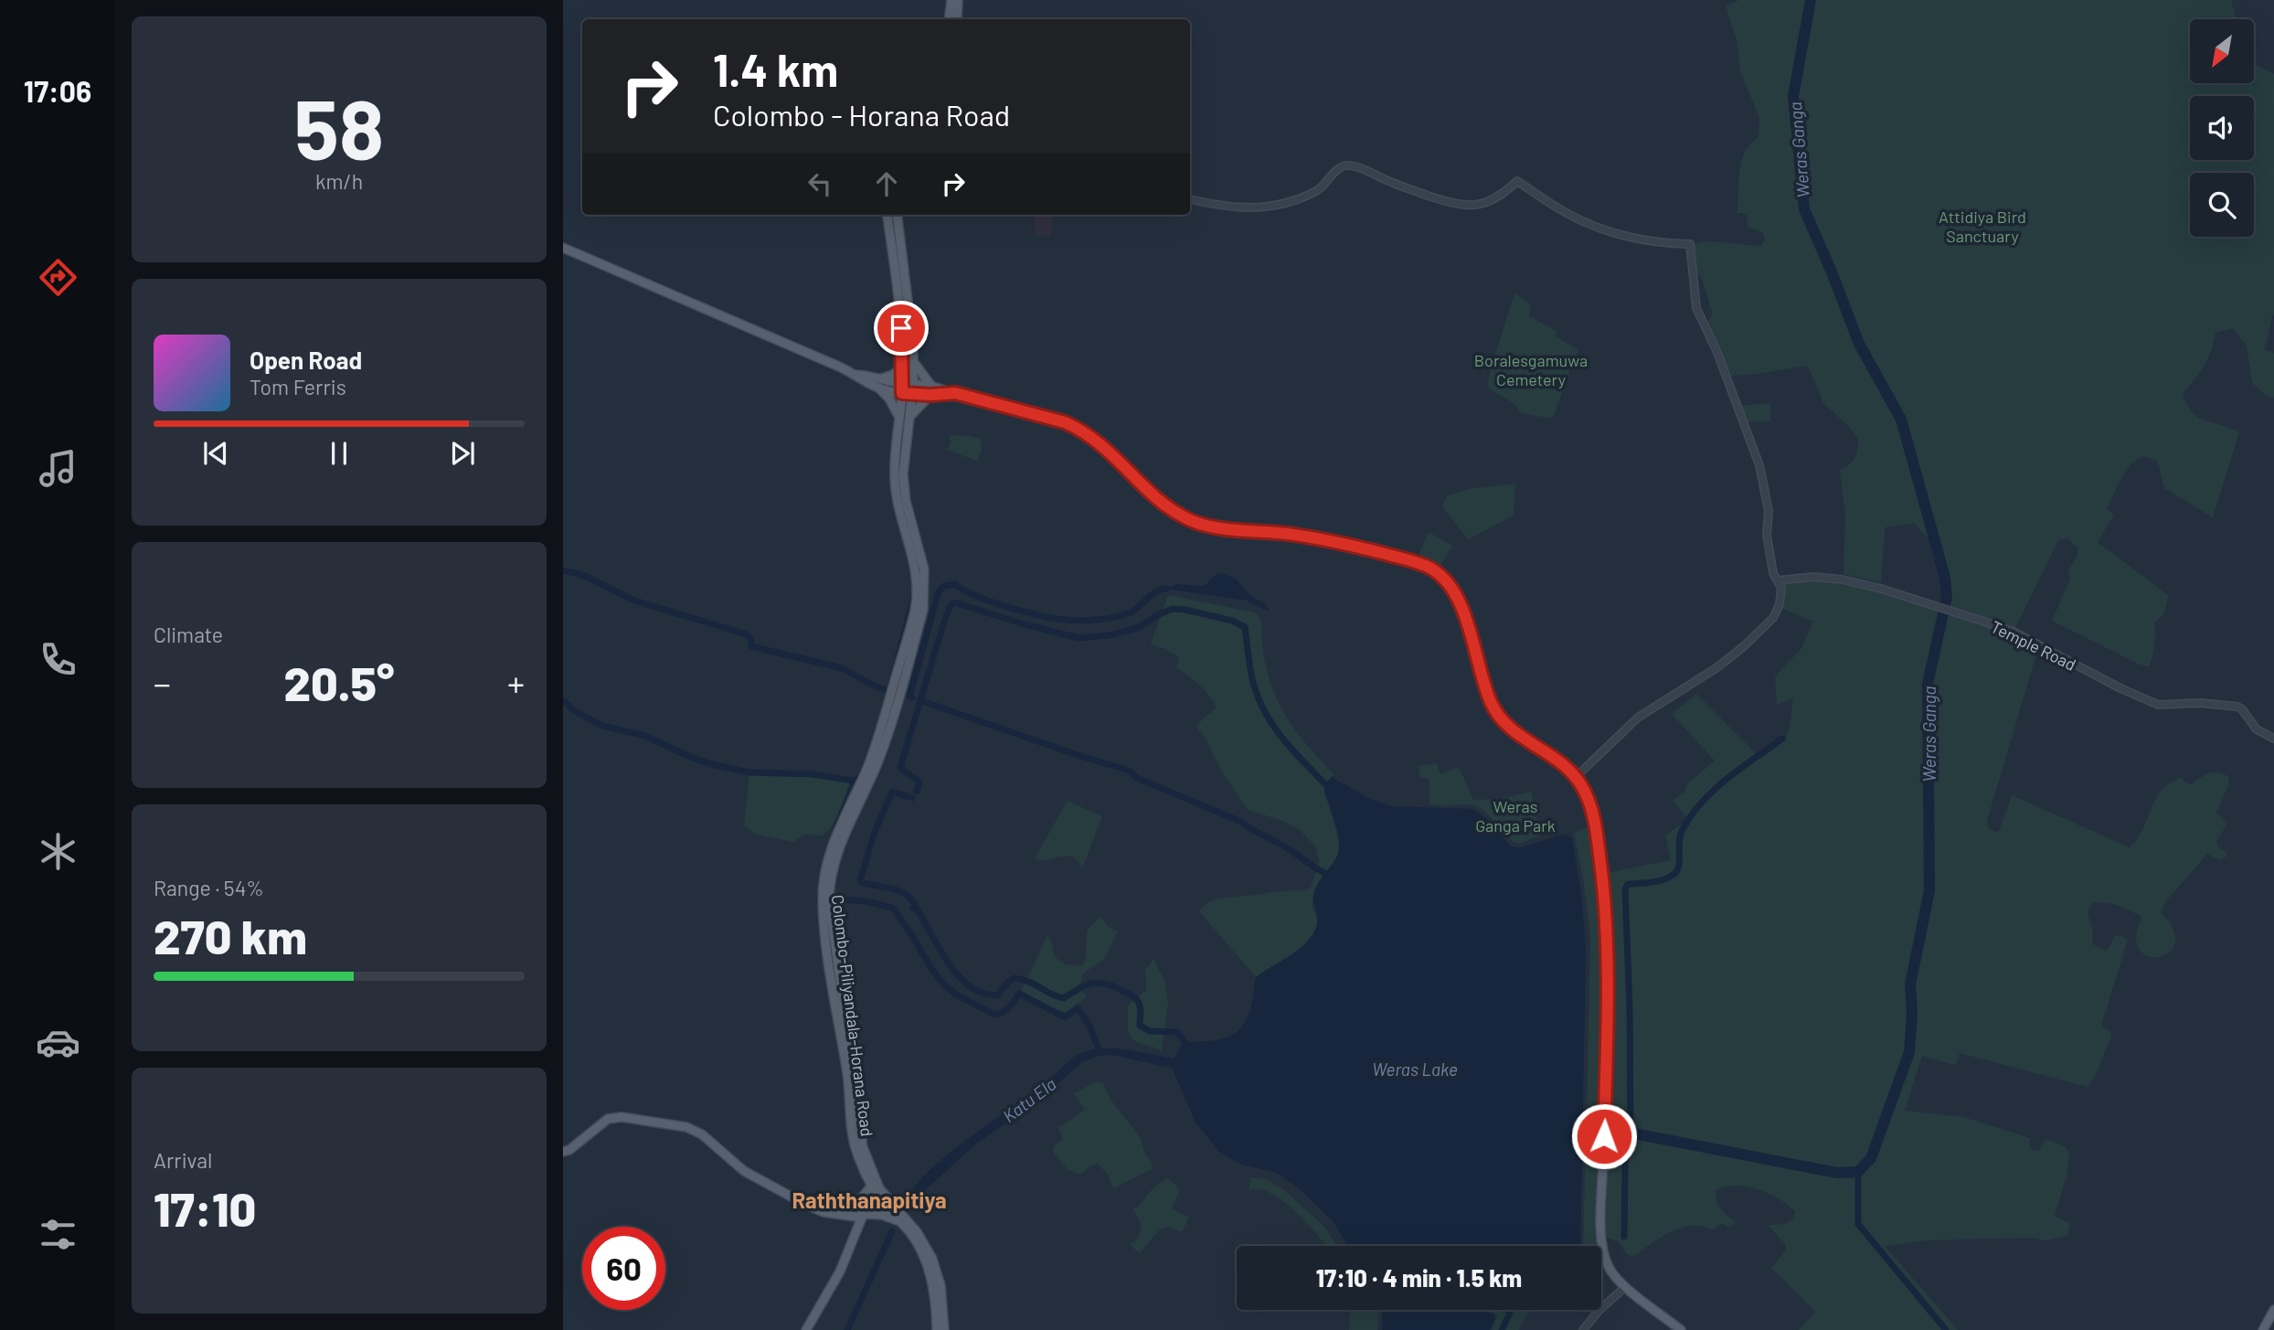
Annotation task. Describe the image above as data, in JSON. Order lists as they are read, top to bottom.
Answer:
{
  "streets": {
    "main road": ["Colombo-Piliyandala-Horana Road"],
    "street": ["Temple Road"]
  },
  "districts": ["Raththanapitiya"],
  "water": ["Weras Ganga", "Weras Lake", "Katu Ela"],
  "parks": ["Attidiya Bird Sanctuary", "Boralesgamuwa Cemetery", "Weras Ganga Park"],
  "north": "bottom left",
  "page": {
    "tabs": "17:06",
    "tile": [
      ["58", "km/h"],
      "Climate",
      ["Range · 54%", "270 km"],
      ["Arrival", "17:10"]
    ],
    "turn": ["1.4 km", "Colombo - Horana Road"],
    "song": ["Open Road", "Tom Ferris"],
    "heat": ["−", "20.5°", "+"],
    "limit": "60",
    "trip": "17:10 · 4 min · 1.5 km"
  }
}
